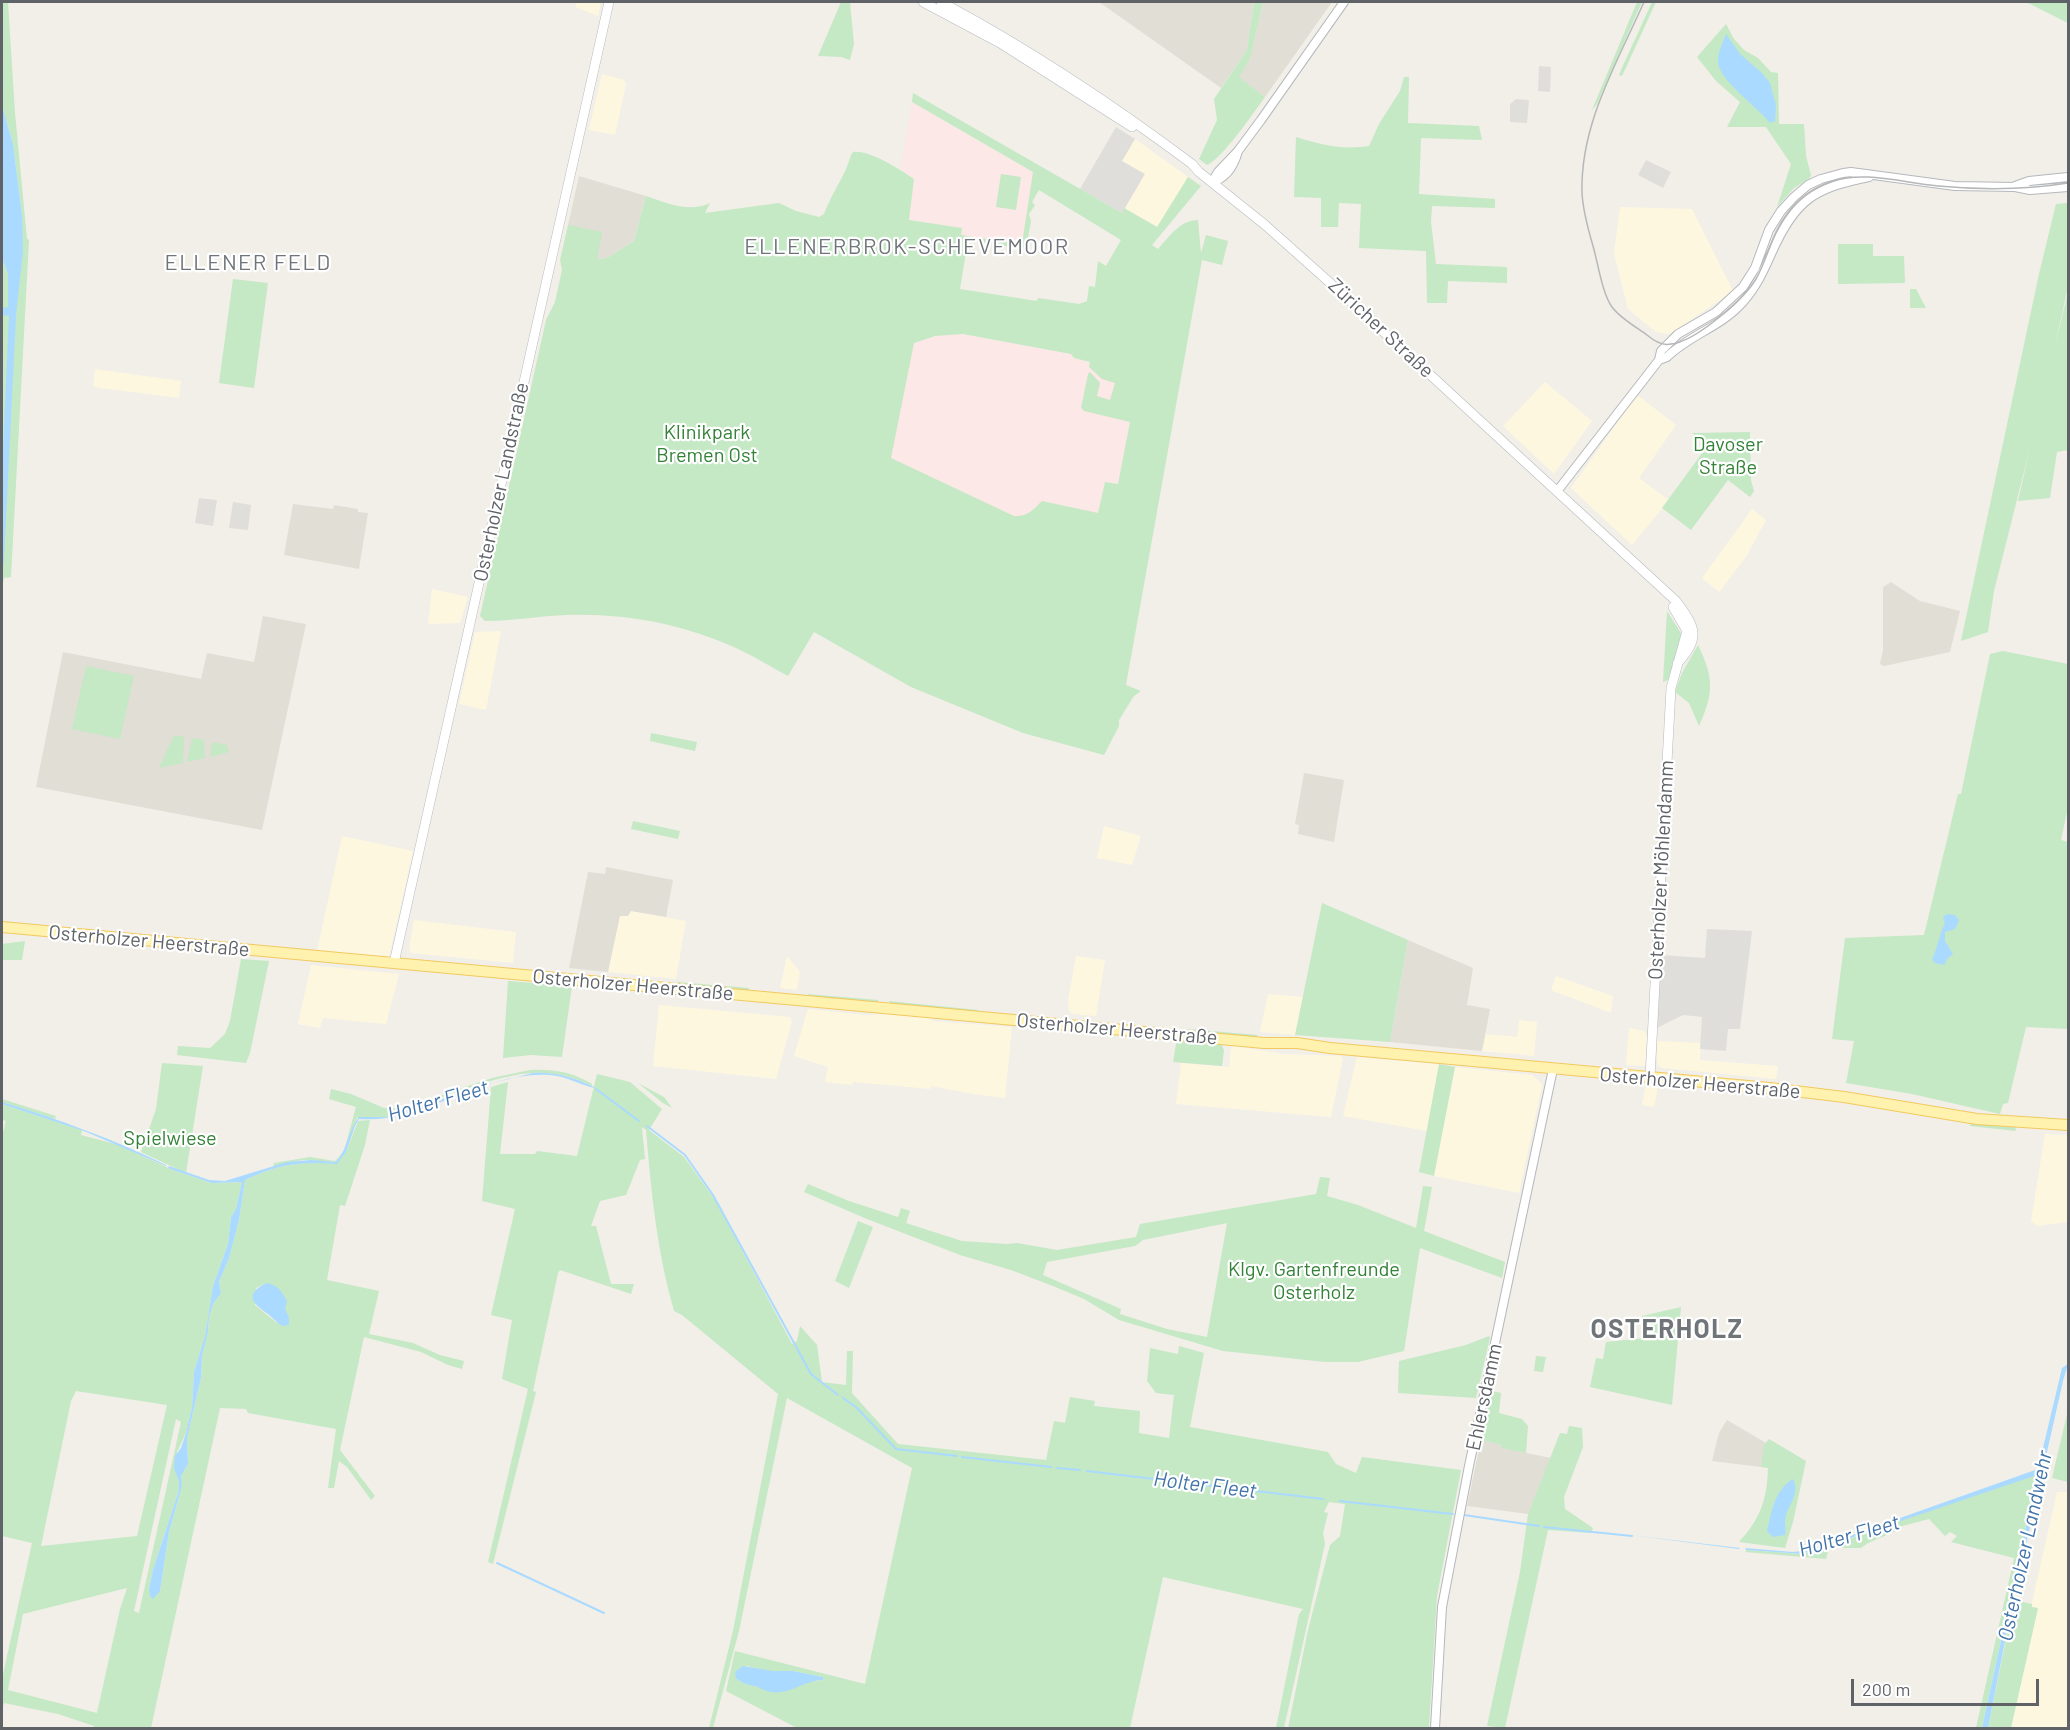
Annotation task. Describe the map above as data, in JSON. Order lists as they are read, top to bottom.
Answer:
{
  "streets": {
    "main road": [
      "Züricher Straße",
      "Osterholzer Landstraße",
      "Osterholzer Möhlendamm",
      "Osterholzer Heerstraße"
    ],
    "street": ["Ehlersdamm"]
  },
  "crossings": [
    ["Züricher Straße", "Osterholzer Möhlendamm"],
    ["Osterholzer Landstraße", "Osterholzer Heerstraße"],
    ["Osterholzer Möhlendamm", "Osterholzer Heerstraße"],
    ["Osterholzer Heerstraße", "Ehlersdamm"]
  ],
  "districts": ["ELLENERBROK-SCHEVEMOOR", "ELLENER FELD", "OSTERHOLZ"],
  "water": ["Holter Fleet", "Osterholzer Landwehr"],
  "parks": [
    "Klinikpark Bremen Ost",
    "Davoser Straße",
    "Spielwiese",
    "Klgv. Gartenfreunde Osterholz"
  ],
  "scale_bar": "200 m"
}
